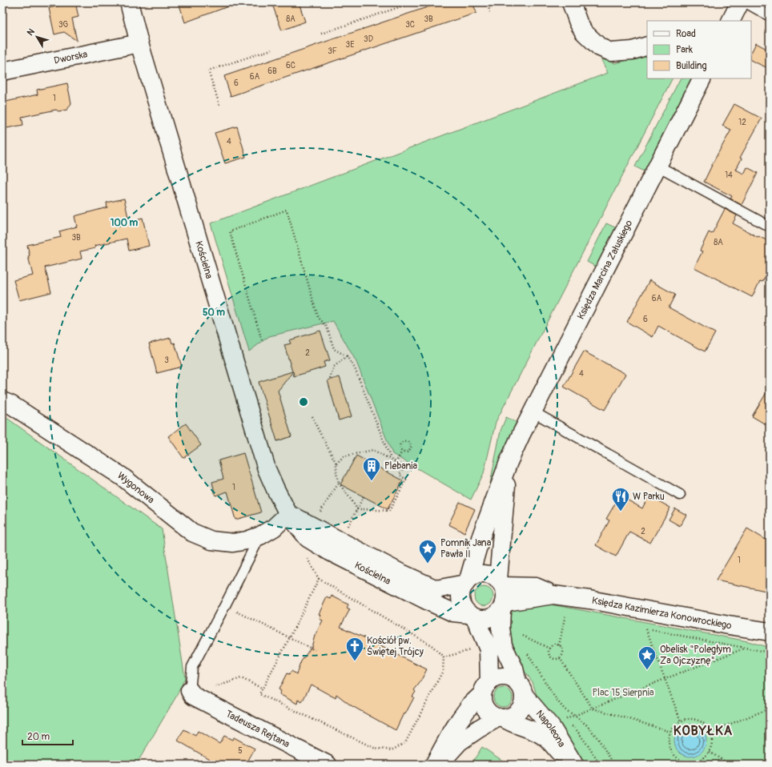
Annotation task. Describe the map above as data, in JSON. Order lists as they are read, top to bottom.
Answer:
{
  "streets": {
    "street": [
      "Dworska",
      "Kościelna",
      "Księdza Marcina Załuskiego",
      "Wygonowa",
      "Księdza Kazimierza Konowrockiego",
      "Tadeusza Rejtana",
      "Napoleona"
    ]
  },
  "crossings": [
    ["Dworska", "Kościelna"],
    ["Kościelna", "Księdza Marcina Załuskiego"],
    ["Kościelna", "Księdza Kazimierza Konowrockiego"],
    ["Księdza Marcina Załuskiego", "Księdza Kazimierza Konowrockiego"],
    ["Księdza Marcina Załuskiego", "Napoleona"]
  ],
  "districts": ["KOBYŁKA"],
  "parks": ["Plac 15 Sierpnia"],
  "places": {
    "building": ["Plebania"],
    "restaurant": ["W Parku"],
    "place": ["Pomnik Jana Pawła II", "Obelisk \"Poległym Za Ojczyznę\""],
    "church": ["Kościół pw. Świętej Trójcy"]
  },
  "house_numbers": [
    "8A",
    "3B",
    "3G",
    "3C",
    "3D",
    "3E",
    "3F",
    "6C",
    "6B",
    "6A",
    "6",
    "1",
    "12",
    "4",
    "14",
    "3B",
    "8A",
    "6A",
    "6",
    "2",
    "3",
    "4",
    "1",
    "2",
    "1",
    "5"
  ],
  "legend": ["Road", "Park", "Building"],
  "scale_bar": "20 m",
  "north": "top left",
  "rings": ["100 m", "50 m"]
}
